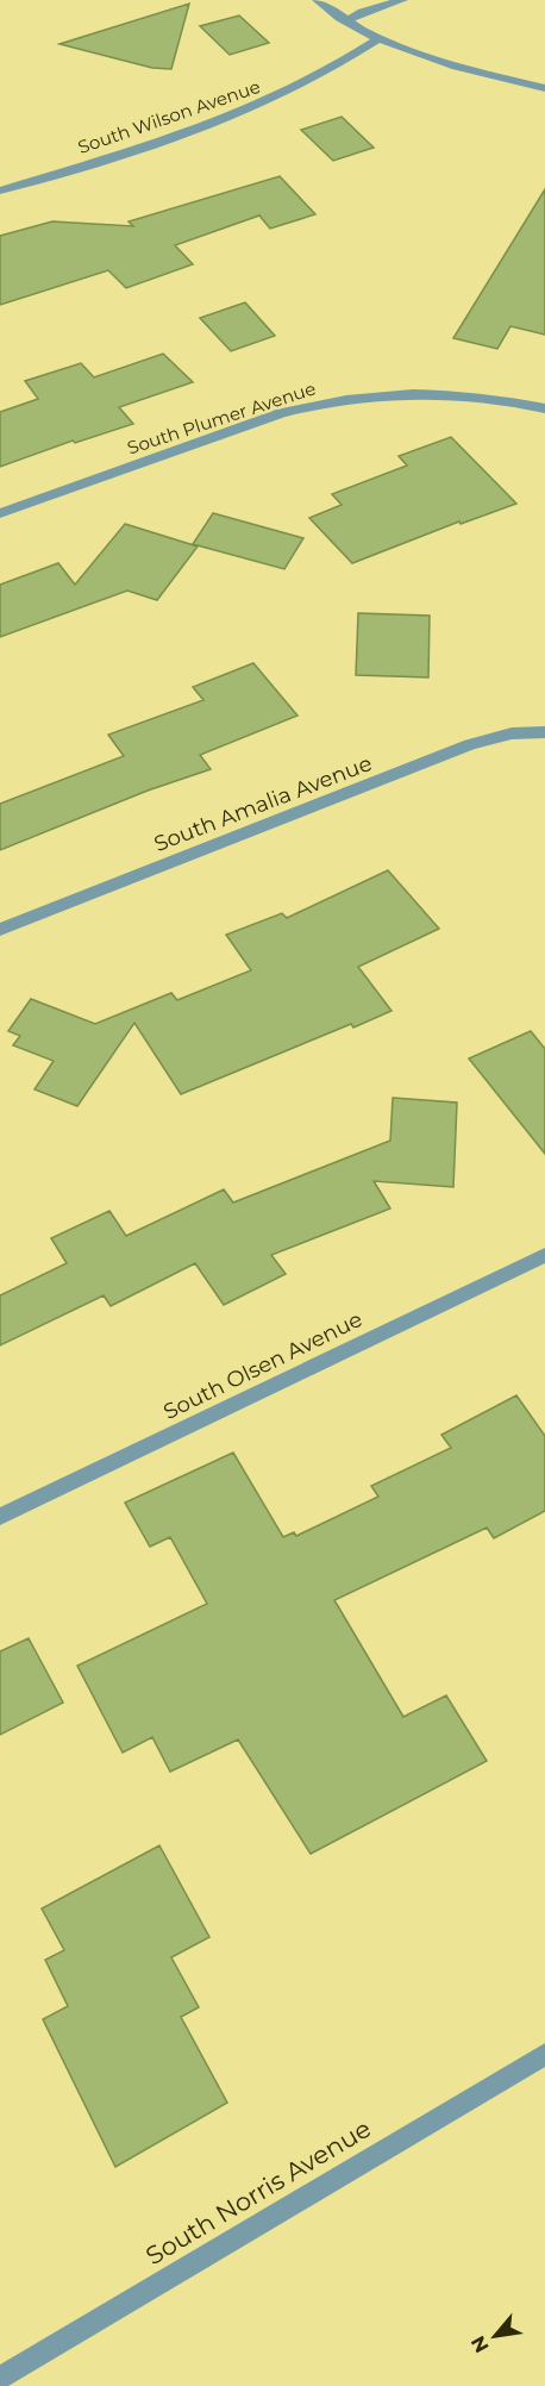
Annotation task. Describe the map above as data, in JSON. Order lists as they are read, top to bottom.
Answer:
{
  "streets": {
    "street": [
      "South Wilson Avenue",
      "South Plumer Avenue",
      "South Amalia Avenue",
      "South Olsen Avenue",
      "South Norris Avenue"
    ]
  },
  "north": "bottom left"
}
